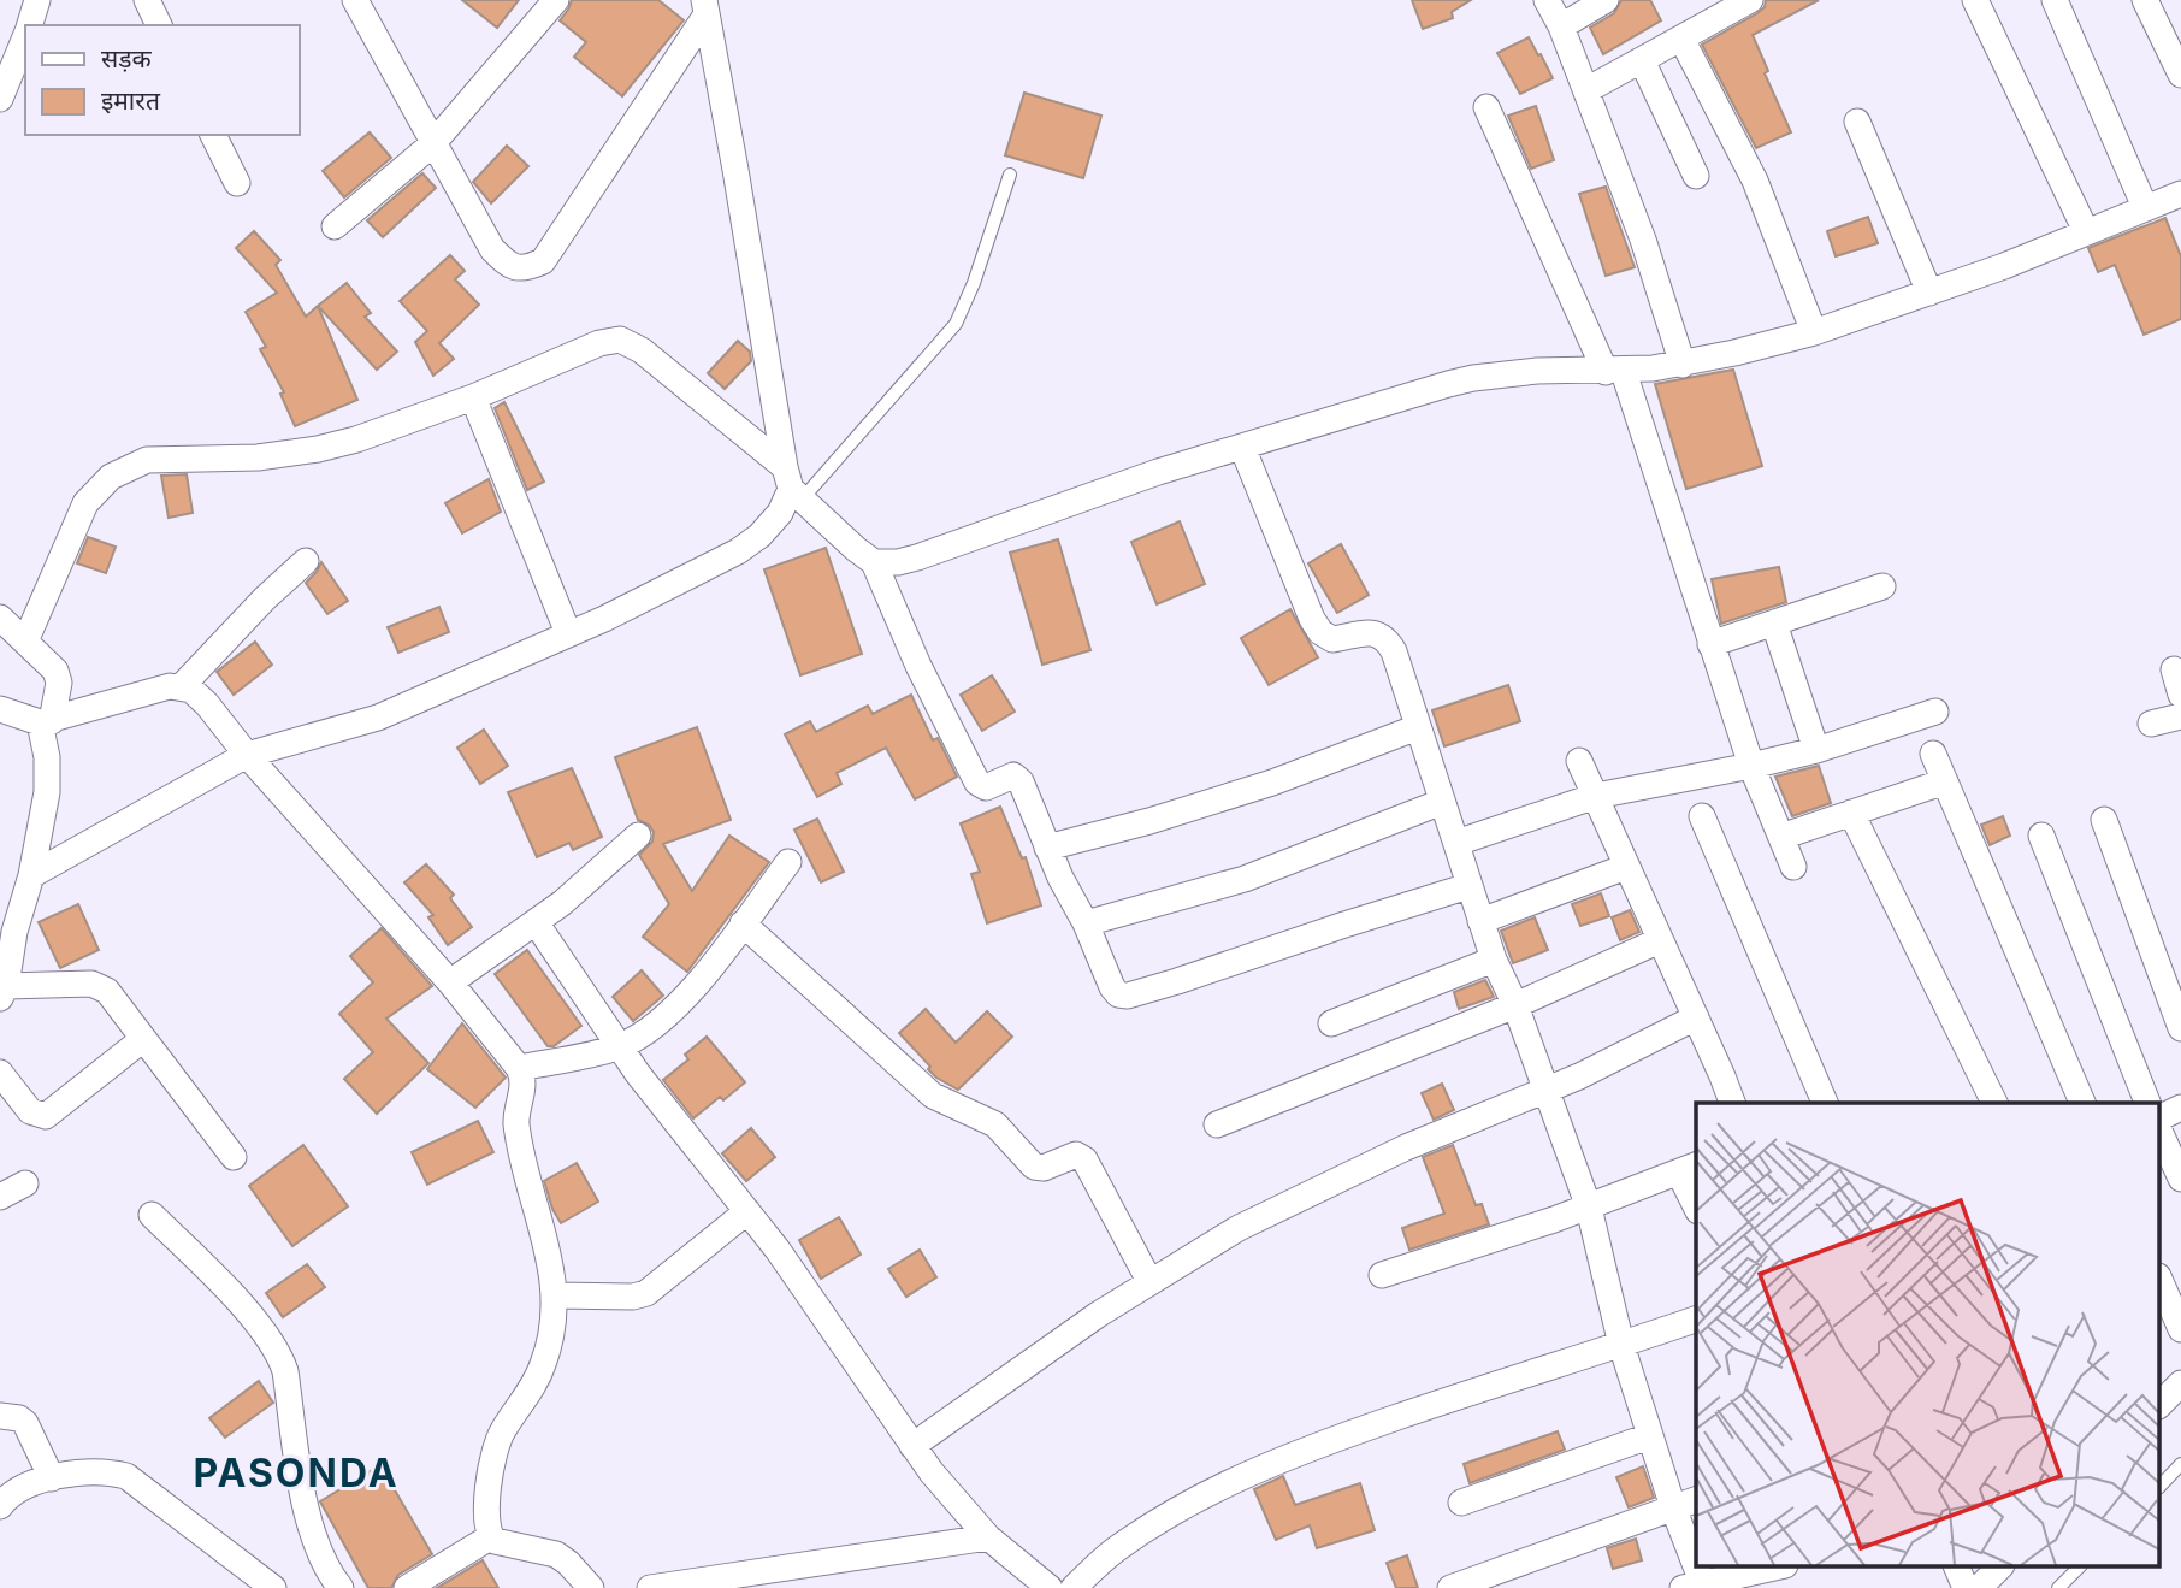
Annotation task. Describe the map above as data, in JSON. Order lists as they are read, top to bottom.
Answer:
{
  "districts": ["PASONDA"],
  "legend": ["सड़क", "इमारत"]
}
